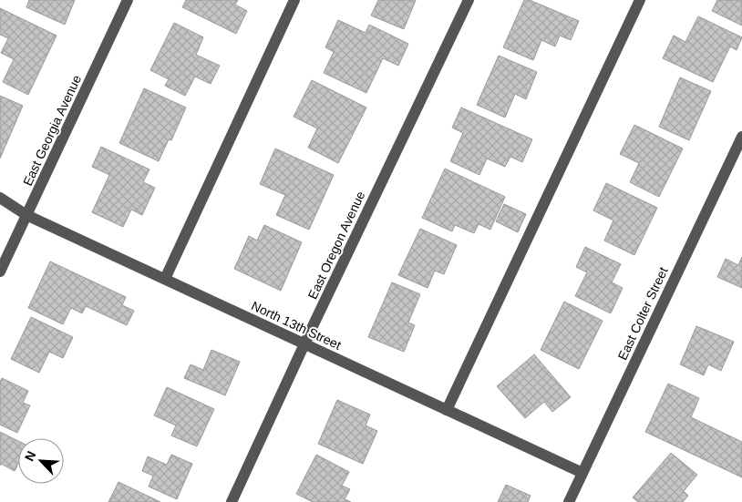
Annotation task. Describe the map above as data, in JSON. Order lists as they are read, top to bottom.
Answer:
{
  "streets": {
    "street": [
      "East Georgia Avenue",
      "East Oregon Avenue",
      "East Colter Street",
      "North 13th Street"
    ]
  },
  "crossings": [
    ["East Georgia Avenue", "North 13th Street"],
    ["East Oregon Avenue", "North 13th Street"],
    ["East Colter Street", "North 13th Street"]
  ],
  "north": "top left"
}
